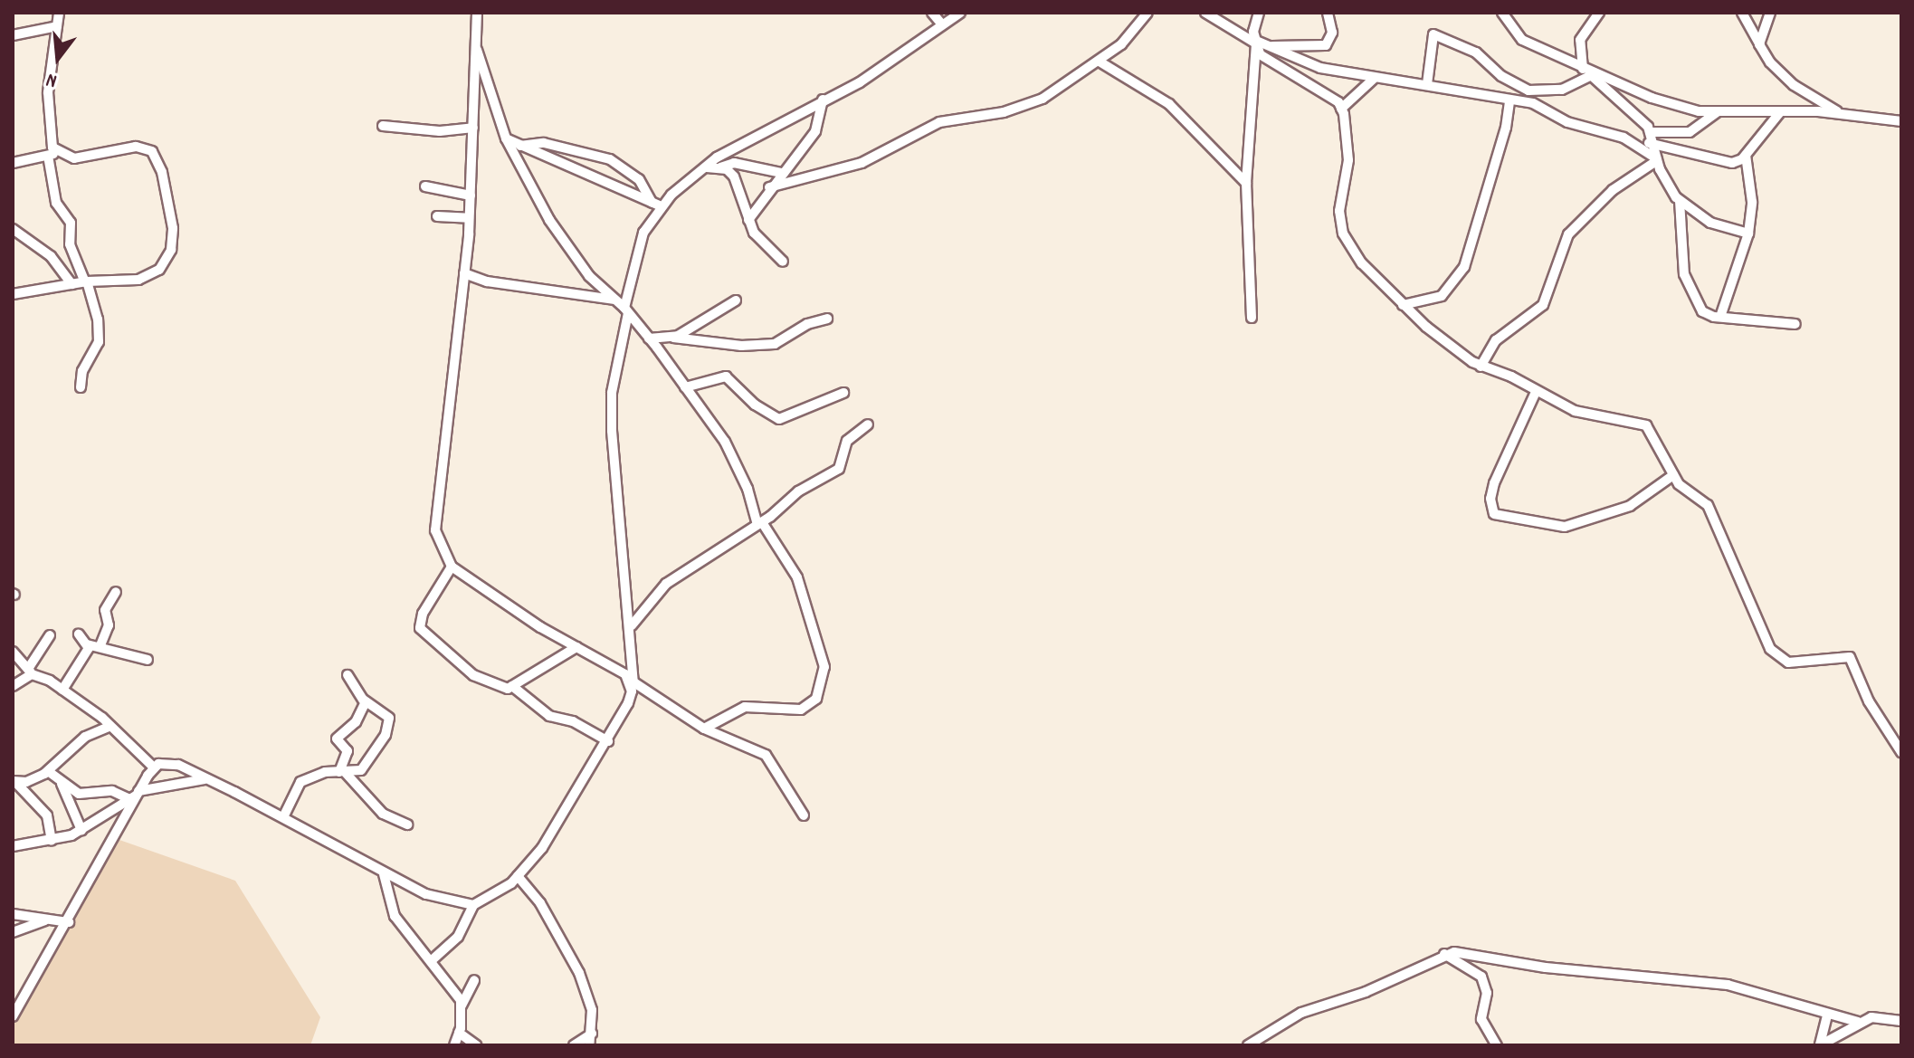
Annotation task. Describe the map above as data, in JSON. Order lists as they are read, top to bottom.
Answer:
{
  "north": "bottom"
}
